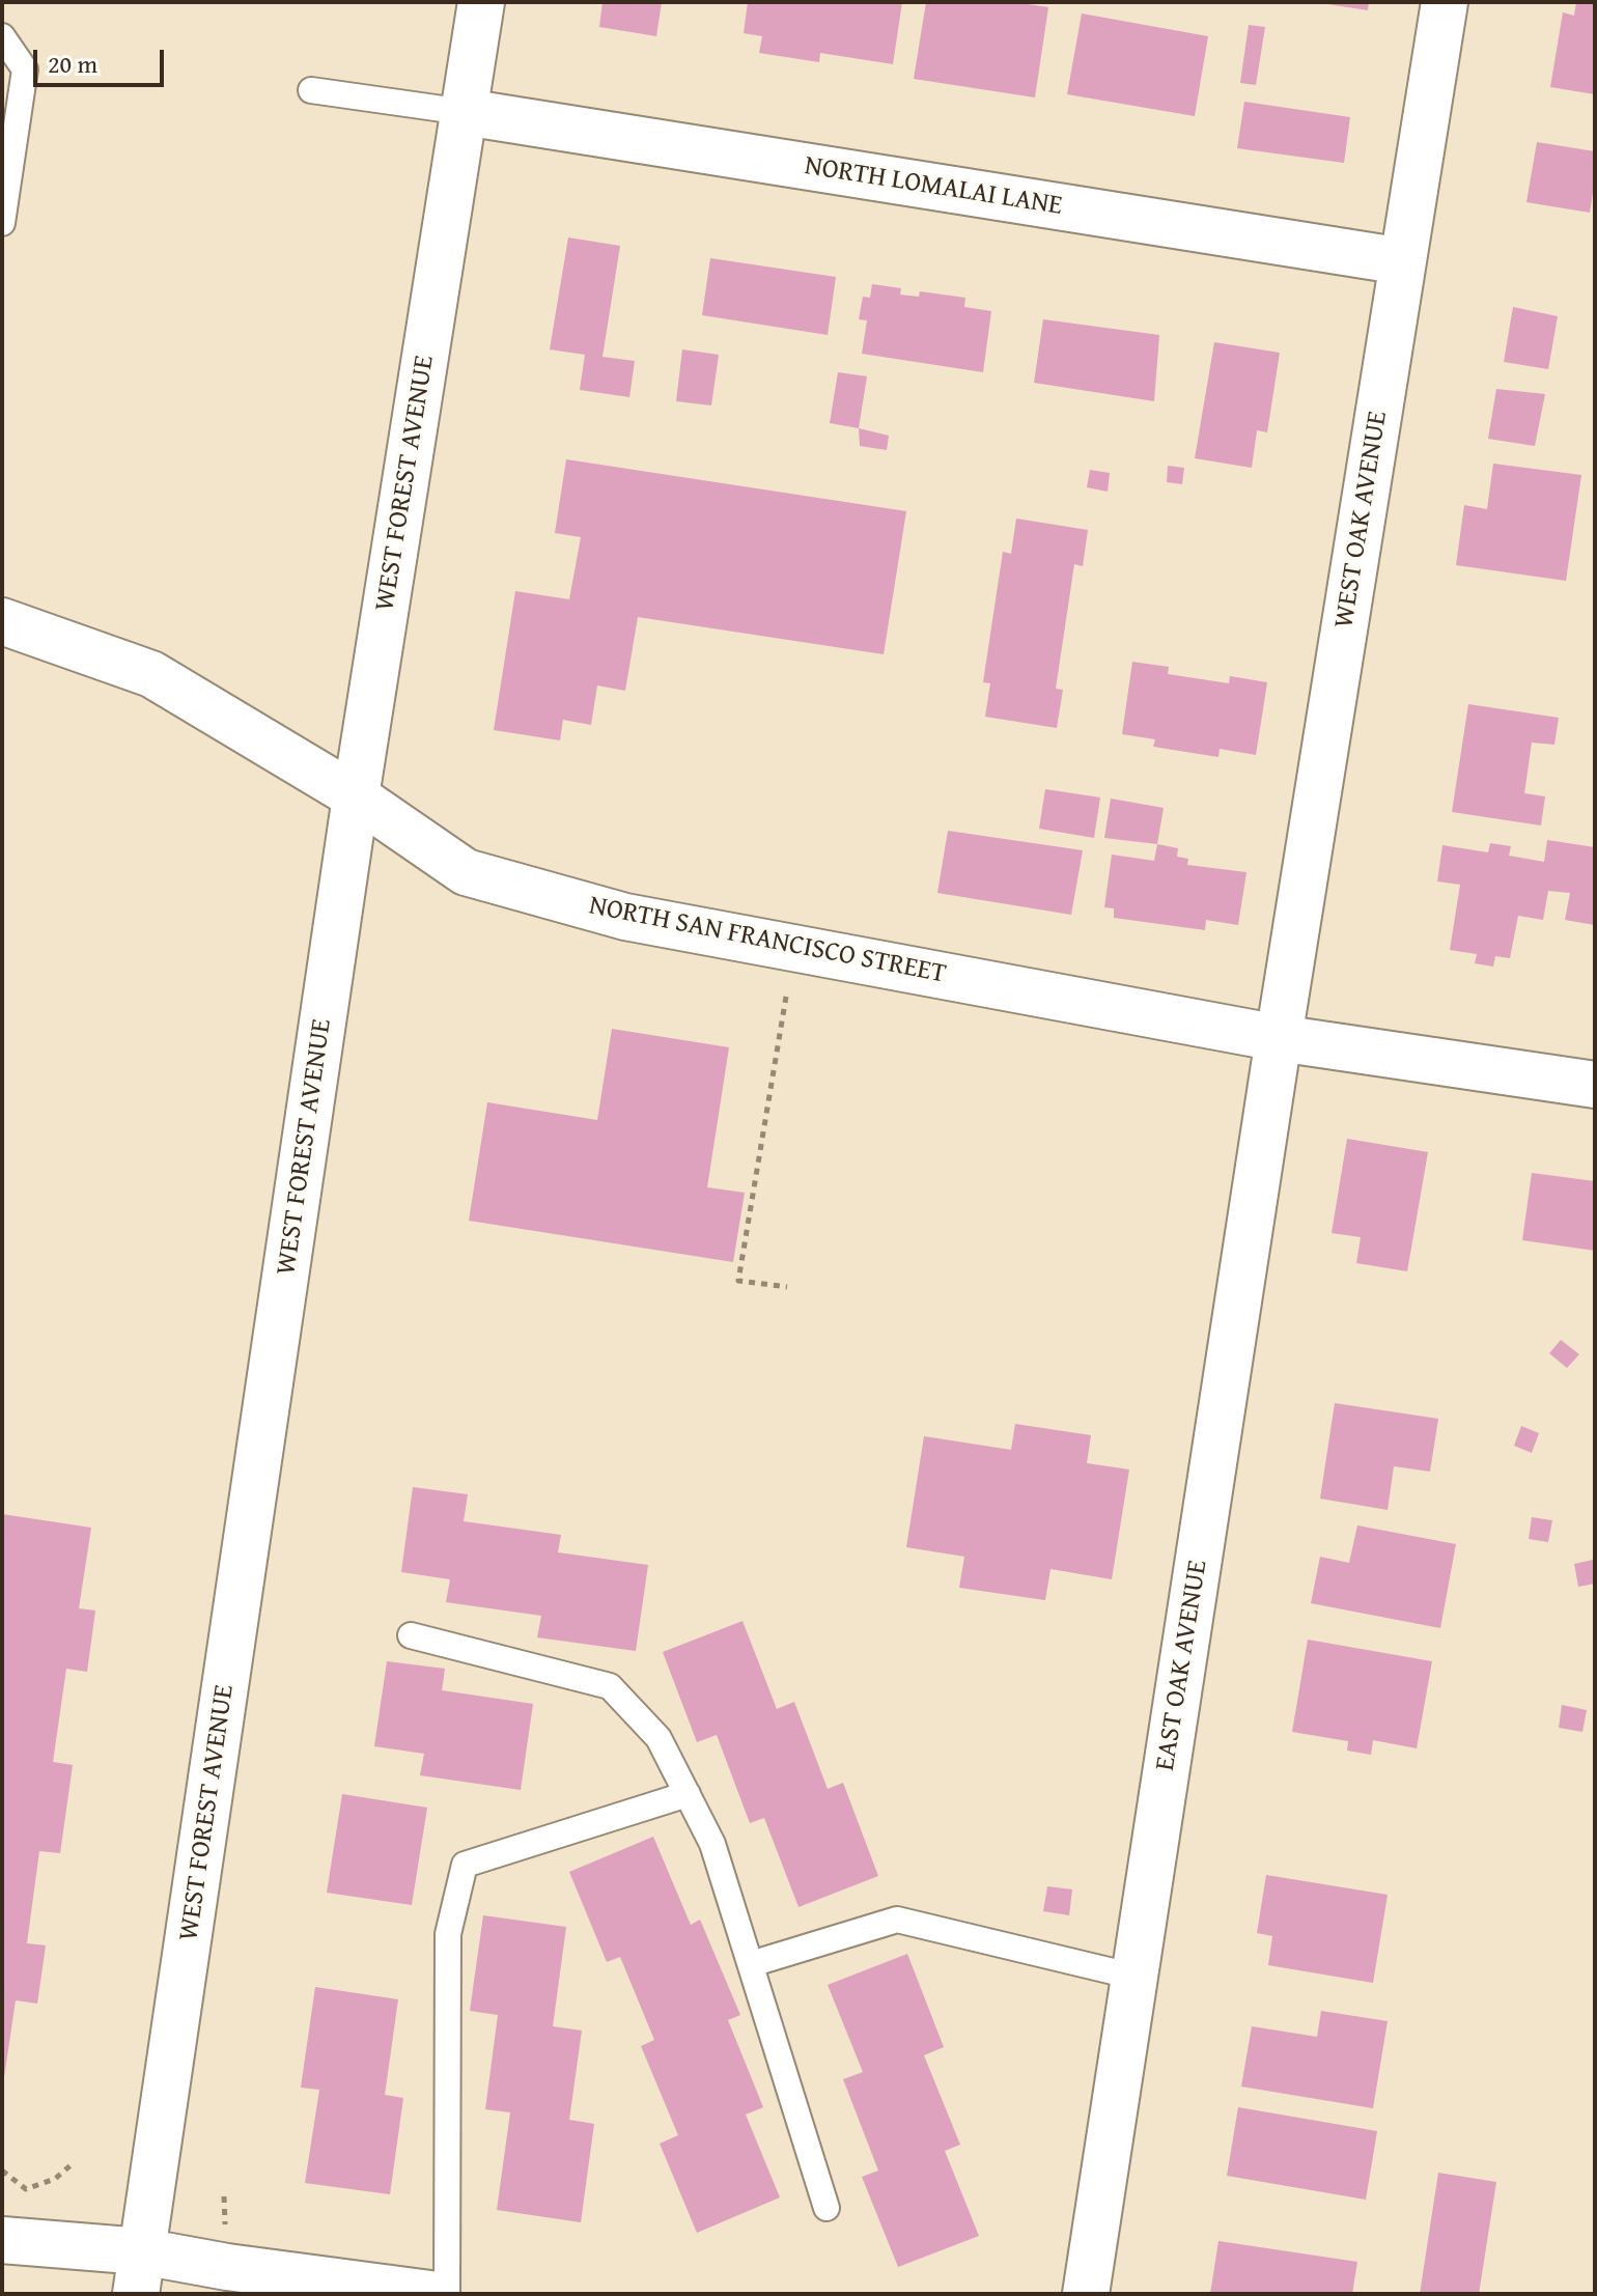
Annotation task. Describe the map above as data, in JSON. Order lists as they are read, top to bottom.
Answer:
{
  "streets": {
    "street": [
      "NORTH LOMALAI LANE",
      "WEST FOREST AVENUE",
      "WEST OAK AVENUE",
      "NORTH SAN FRANCISCO STREET",
      "EAST OAK AVENUE"
    ]
  },
  "crossings": [
    ["NORTH LOMALAI LANE", "WEST FOREST AVENUE"],
    ["NORTH LOMALAI LANE", "WEST OAK AVENUE"],
    ["WEST FOREST AVENUE", "NORTH SAN FRANCISCO STREET"],
    ["WEST OAK AVENUE", "NORTH SAN FRANCISCO STREET"],
    ["WEST OAK AVENUE", "EAST OAK AVENUE"],
    ["NORTH SAN FRANCISCO STREET", "EAST OAK AVENUE"]
  ],
  "scale_bar": "20 m"
}
